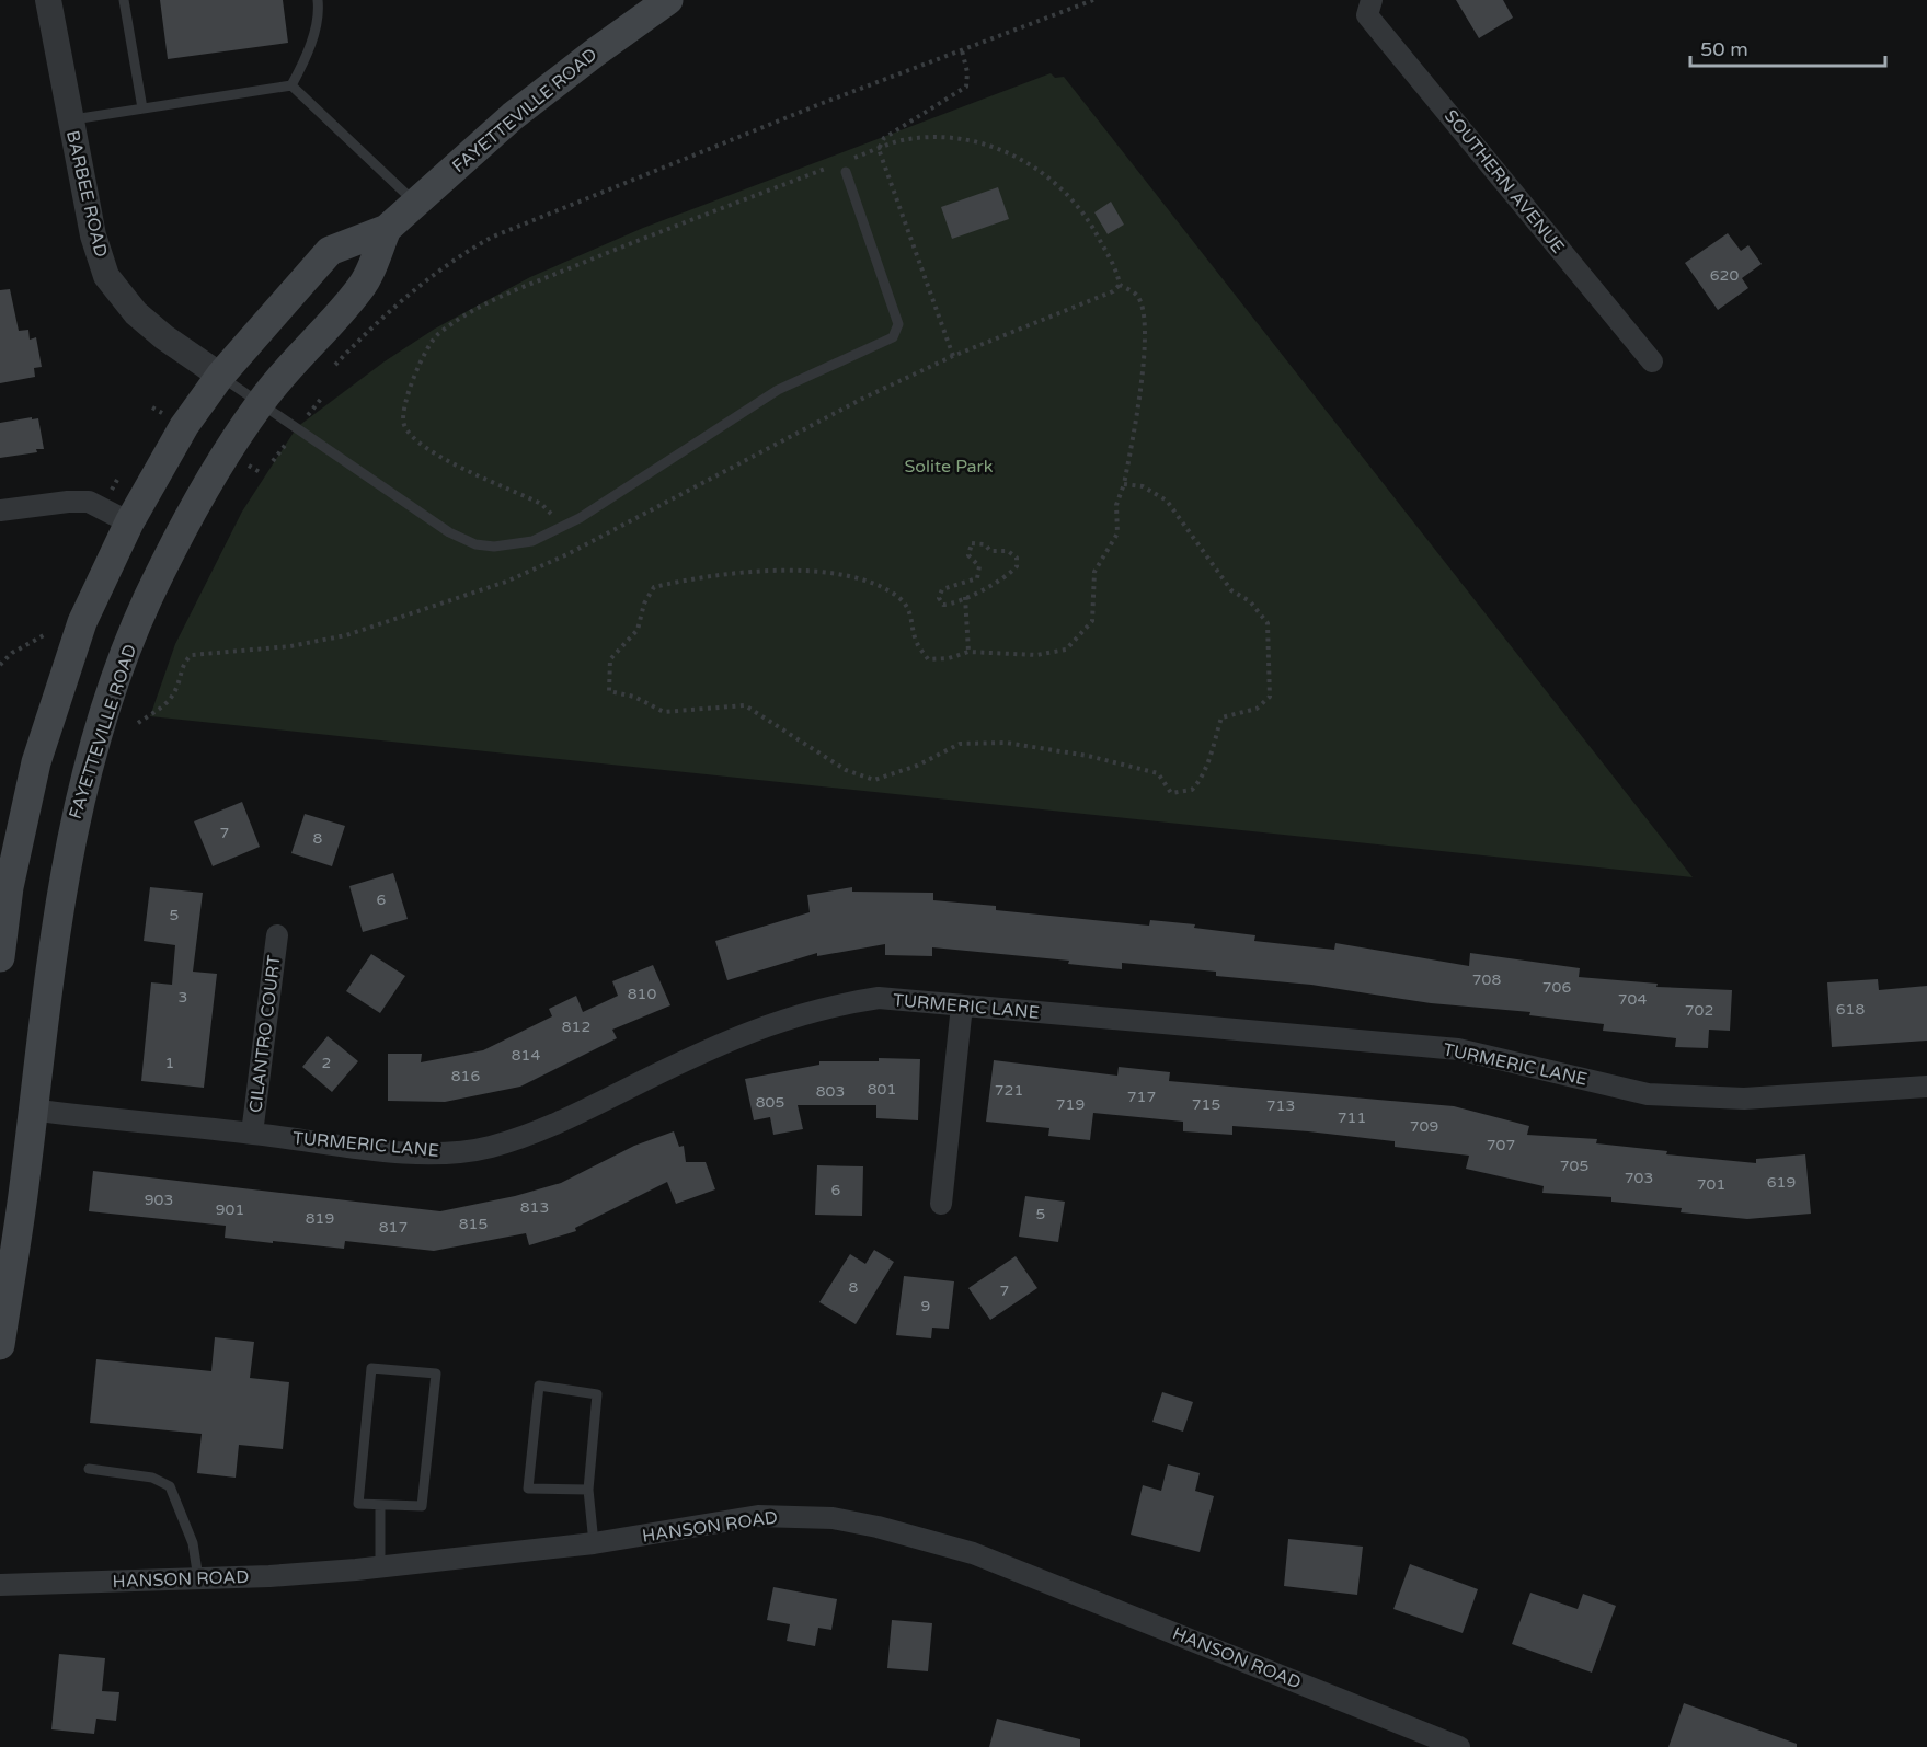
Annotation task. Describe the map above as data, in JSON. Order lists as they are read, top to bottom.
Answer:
{
  "streets": {
    "main road": ["FAYETTEVILLE ROAD"],
    "street": [
      "SOUTHERN AVENUE",
      "BARBEE ROAD",
      "TURMERIC LANE",
      "CILANTRO COURT",
      "HANSON ROAD"
    ]
  },
  "crossings": [
    ["FAYETTEVILLE ROAD", "BARBEE ROAD"],
    ["FAYETTEVILLE ROAD", "TURMERIC LANE"],
    ["TURMERIC LANE", "CILANTRO COURT"]
  ],
  "parks": ["Solite Park"],
  "house_numbers": [
    "620",
    "7",
    "8",
    "6",
    "5",
    "708",
    "706",
    "810",
    "3",
    "704",
    "618",
    "702",
    "812",
    "814",
    "1",
    "2",
    "816",
    "801",
    "721",
    "803",
    "717",
    "805",
    "719",
    "715",
    "713",
    "711",
    "709",
    "707",
    "705",
    "703",
    "619",
    "701",
    "6",
    "903",
    "813",
    "901",
    "5",
    "819",
    "815",
    "817",
    "8",
    "7",
    "9"
  ],
  "scale_bar": "50 m"
}
